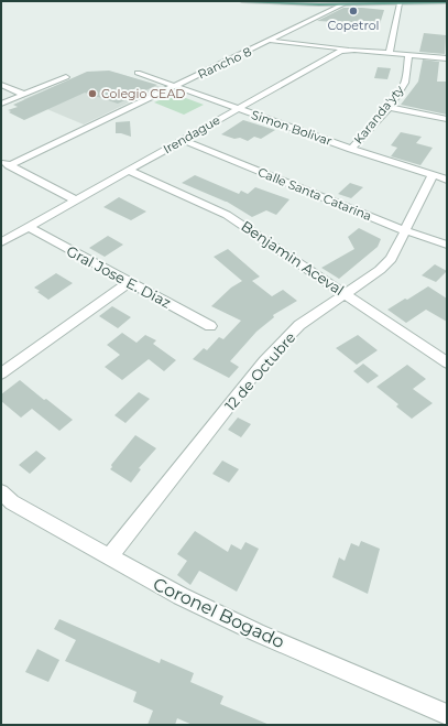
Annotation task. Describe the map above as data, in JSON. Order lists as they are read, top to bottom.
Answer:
{
  "streets": {
    "street": [
      "Rancho 8",
      "Karanda'yty",
      "Simon Bolivar",
      "Irendague",
      "Calle Santa Catarina",
      "Benjamin Aceval",
      "Gral Jose E. Diaz",
      "12 de Octubre",
      "Coronel Bogado"
    ]
  },
  "crossings": [
    ["Rancho 8", "Simon Bolivar"],
    ["Karanda'yty", "Simon Bolivar"],
    ["Karanda'yty", "Irendague"],
    ["Simon Bolivar", "Irendague"],
    ["Simon Bolivar", "12 de Octubre"],
    ["Irendague", "Calle Santa Catarina"],
    ["Irendague", "Benjamin Aceval"],
    ["Irendague", "Gral Jose E. Diaz"],
    ["Calle Santa Catarina", "12 de Octubre"],
    ["Benjamin Aceval", "12 de Octubre"],
    ["12 de Octubre", "Coronel Bogado"]
  ],
  "places": ["Copetrol", "Colegio CEAD"]
}
